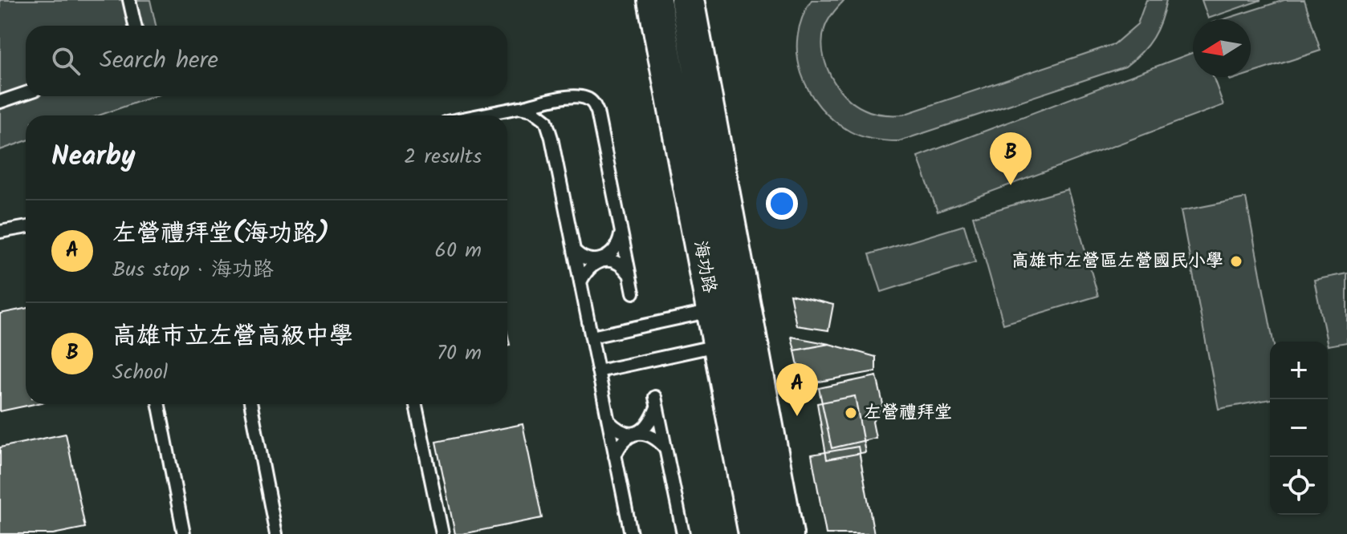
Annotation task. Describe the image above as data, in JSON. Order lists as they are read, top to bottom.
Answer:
{
  "streets": {
    "street": ["海功路"]
  },
  "places": ["高雄市左營區左營國民小學", "左營禮拜堂"],
  "north": "left",
  "page": {
    "search": "Search here",
    "heading": ["Nearby", "2 results"],
    "pins": ["B", "A"],
    "list": [
      {
        "mark": "A",
        "name": "左營禮拜堂(海功路)",
        "note": "Bus stop · 海功路",
        "value": "60 m"
      },
      {
        "mark": "B",
        "name": "高雄市立左營高級中學",
        "note": "School",
        "value": "70 m"
      }
    ],
    "map_buttons": ["+", "−"]
  }
}
